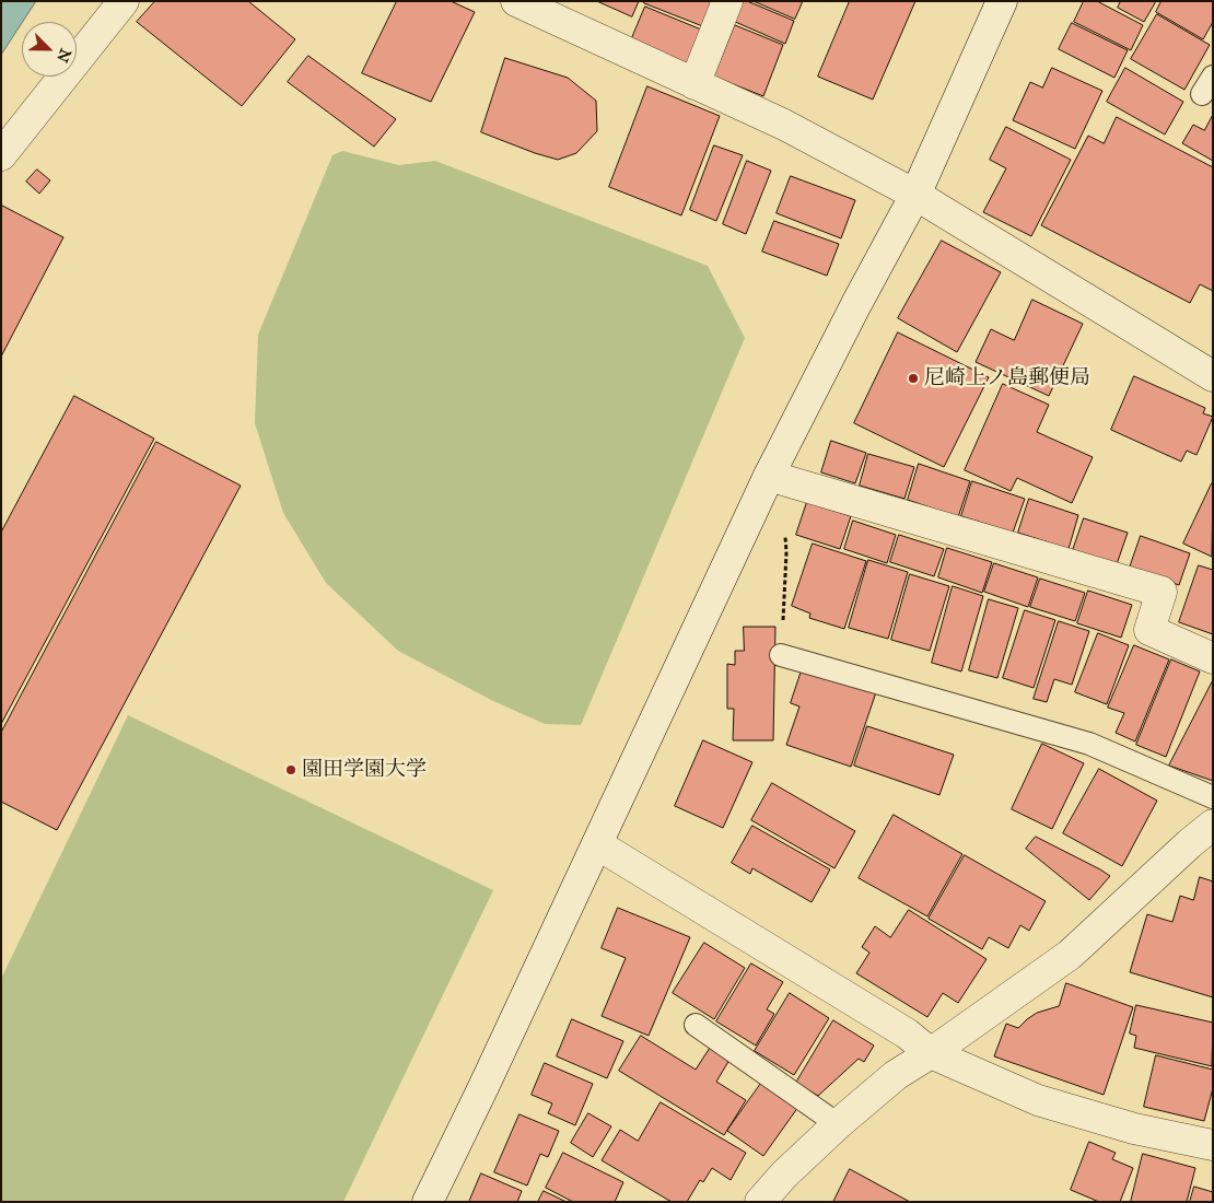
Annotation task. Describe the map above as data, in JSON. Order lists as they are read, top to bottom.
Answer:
{
  "places": ["尼崎上ノ島郵便局", "園田学園大学"],
  "north": "bottom right"
}
